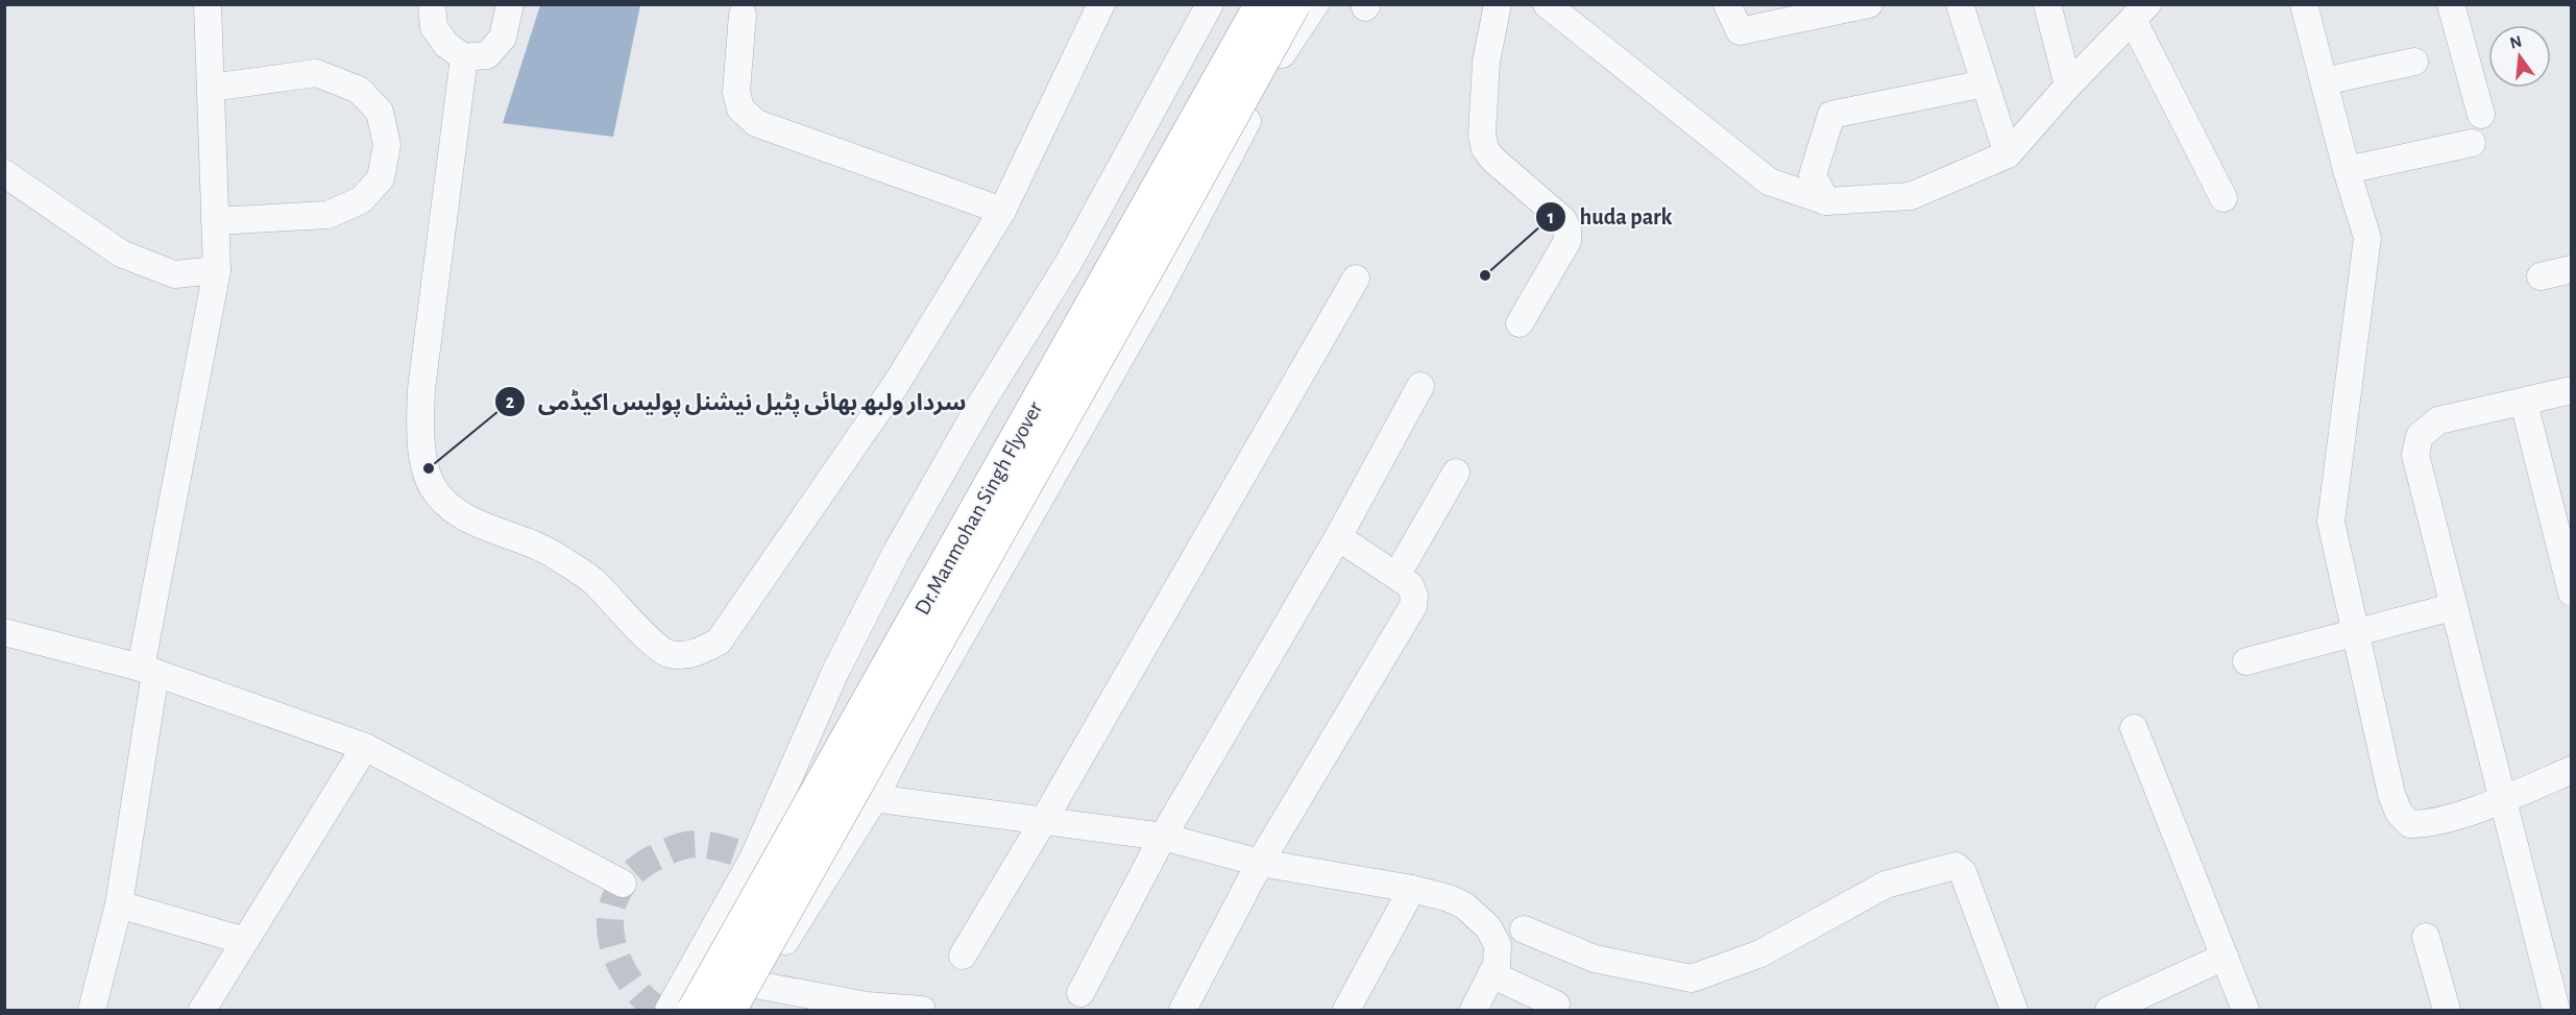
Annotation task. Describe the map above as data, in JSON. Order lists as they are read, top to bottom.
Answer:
{
  "streets": {
    "highway": ["Dr.Manmohan Singh Flyover"]
  },
  "places": ["huda park", "سردار ولبھ بھائی پٹیل نیشنل پولیس اکیڈمی"],
  "north": "top"
}
